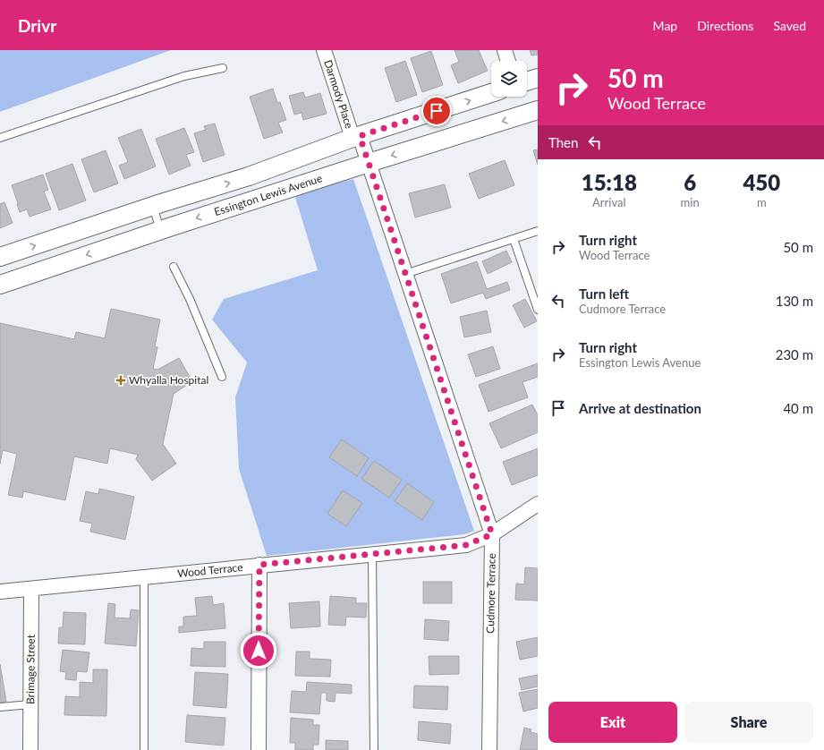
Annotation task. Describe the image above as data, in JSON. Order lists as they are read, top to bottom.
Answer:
{
  "streets": {
    "street": [
      "Darmody Place",
      "Essington Lewis Avenue",
      "Wood Terrace",
      "Cudmore Terrace",
      "Brimage Street"
    ]
  },
  "crossings": [
    ["Darmody Place", "Cudmore Terrace"],
    ["Essington Lewis Avenue", "Cudmore Terrace"],
    ["Wood Terrace", "Cudmore Terrace"],
    ["Wood Terrace", "Brimage Street"]
  ],
  "places": {
    "health": ["Whyalla Hospital"]
  },
  "page": {
    "header": "Drivr",
    "nav": ["Map", "Directions", "Saved"],
    "turn": ["50 m", "Wood Terrace"],
    "then": "Then",
    "eta": [
      "15:18",
      "Arrival",
      "6",
      "min",
      "450",
      "m"
    ],
    "list": [
      {
        "name": "Turn right",
        "note": "Wood Terrace",
        "value": "50 m"
      },
      {
        "name": "Turn left",
        "note": "Cudmore Terrace",
        "value": "130 m"
      },
      {
        "name": "Turn right",
        "note": "Essington Lewis Avenue",
        "value": "230 m"
      },
      {
        "name": "Arrive at destination",
        "value": "40 m"
      }
    ],
    "buttons": ["Exit", "Share"]
  }
}
